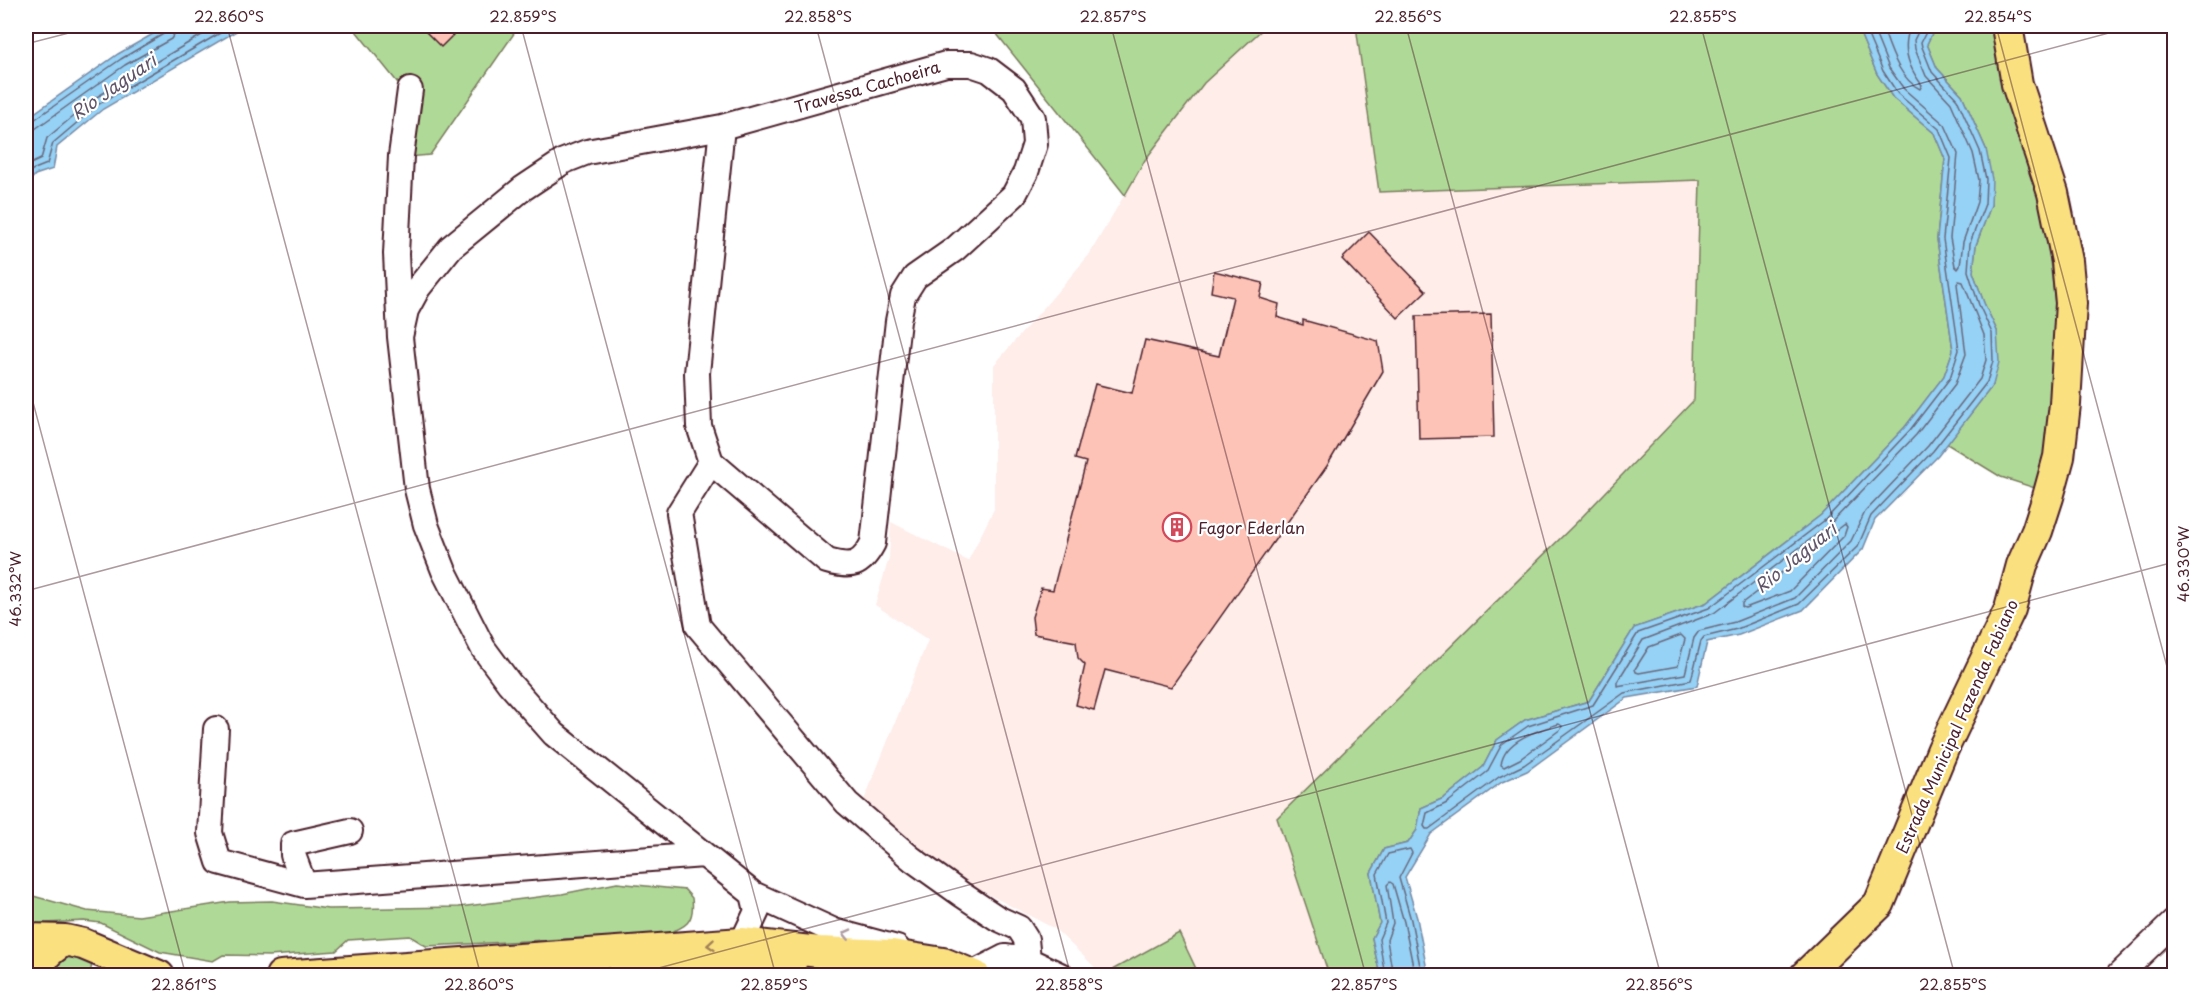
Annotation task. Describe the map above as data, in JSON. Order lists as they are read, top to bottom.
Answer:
{
  "streets": {
    "main road": ["Estrada Municipal Fazenda Fabiano"],
    "street": ["Travessa Cachoeira"]
  },
  "water": ["Rio Jaguari"],
  "places": {
    "building": ["Fagor Ederlan"]
  },
  "coordinates": [
    "22.860°S",
    "22.859°S",
    "22.858°S",
    "22.857°S",
    "22.856°S",
    "22.855°S",
    "22.854°S",
    "46.330°W",
    "46.332°W",
    "22.861°S"
  ]
}
